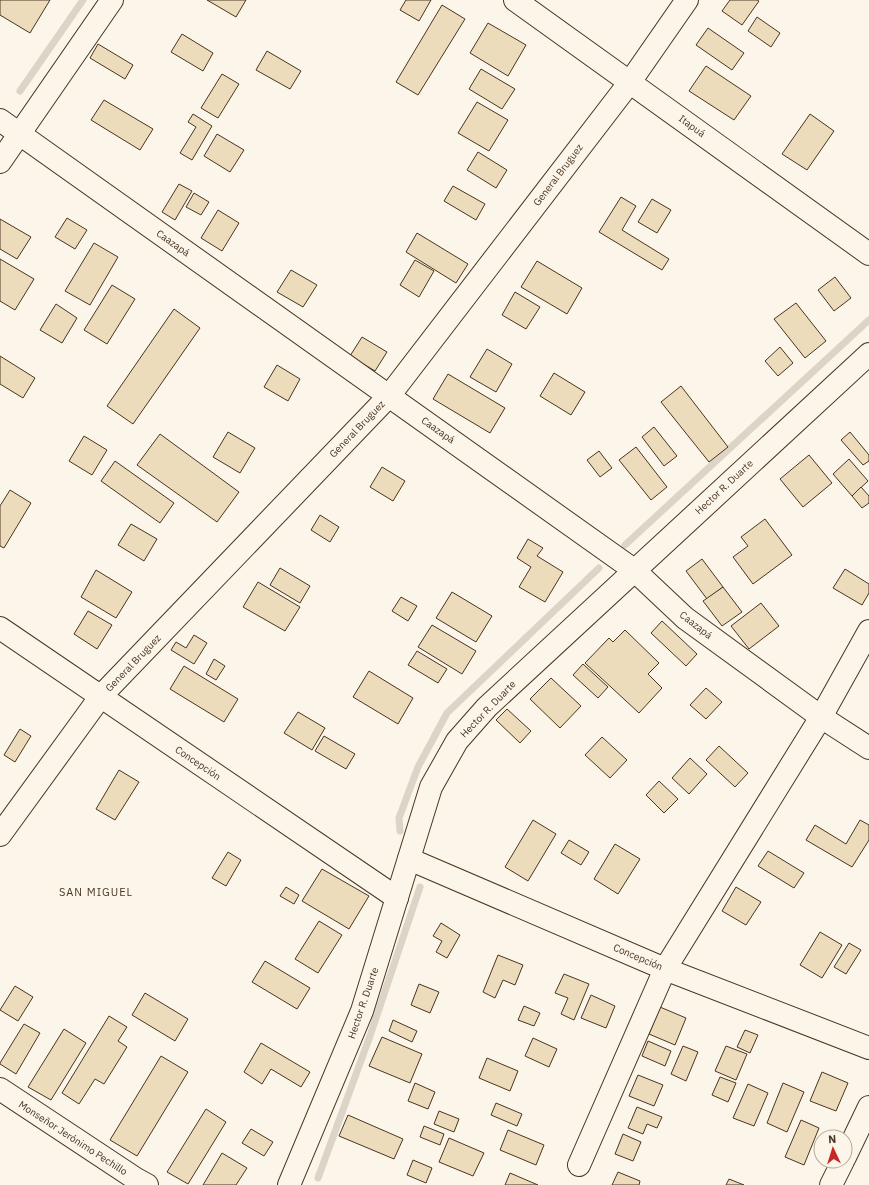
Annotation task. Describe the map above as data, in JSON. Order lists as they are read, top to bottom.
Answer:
{
  "streets": {
    "street": [
      "Itapuá",
      "General Bruguez",
      "Caazapá",
      "Hector R. Duarte",
      "Concepción",
      "Monseñor Jerónimo Pechillo"
    ]
  },
  "crossings": [
    ["Itapuá", "General Bruguez"],
    ["General Bruguez", "Caazapá"],
    ["General Bruguez", "Concepción"],
    ["Caazapá", "Hector R. Duarte"],
    ["Hector R. Duarte", "Concepción"]
  ],
  "districts": ["SAN MIGUEL"],
  "north": "top"
}
